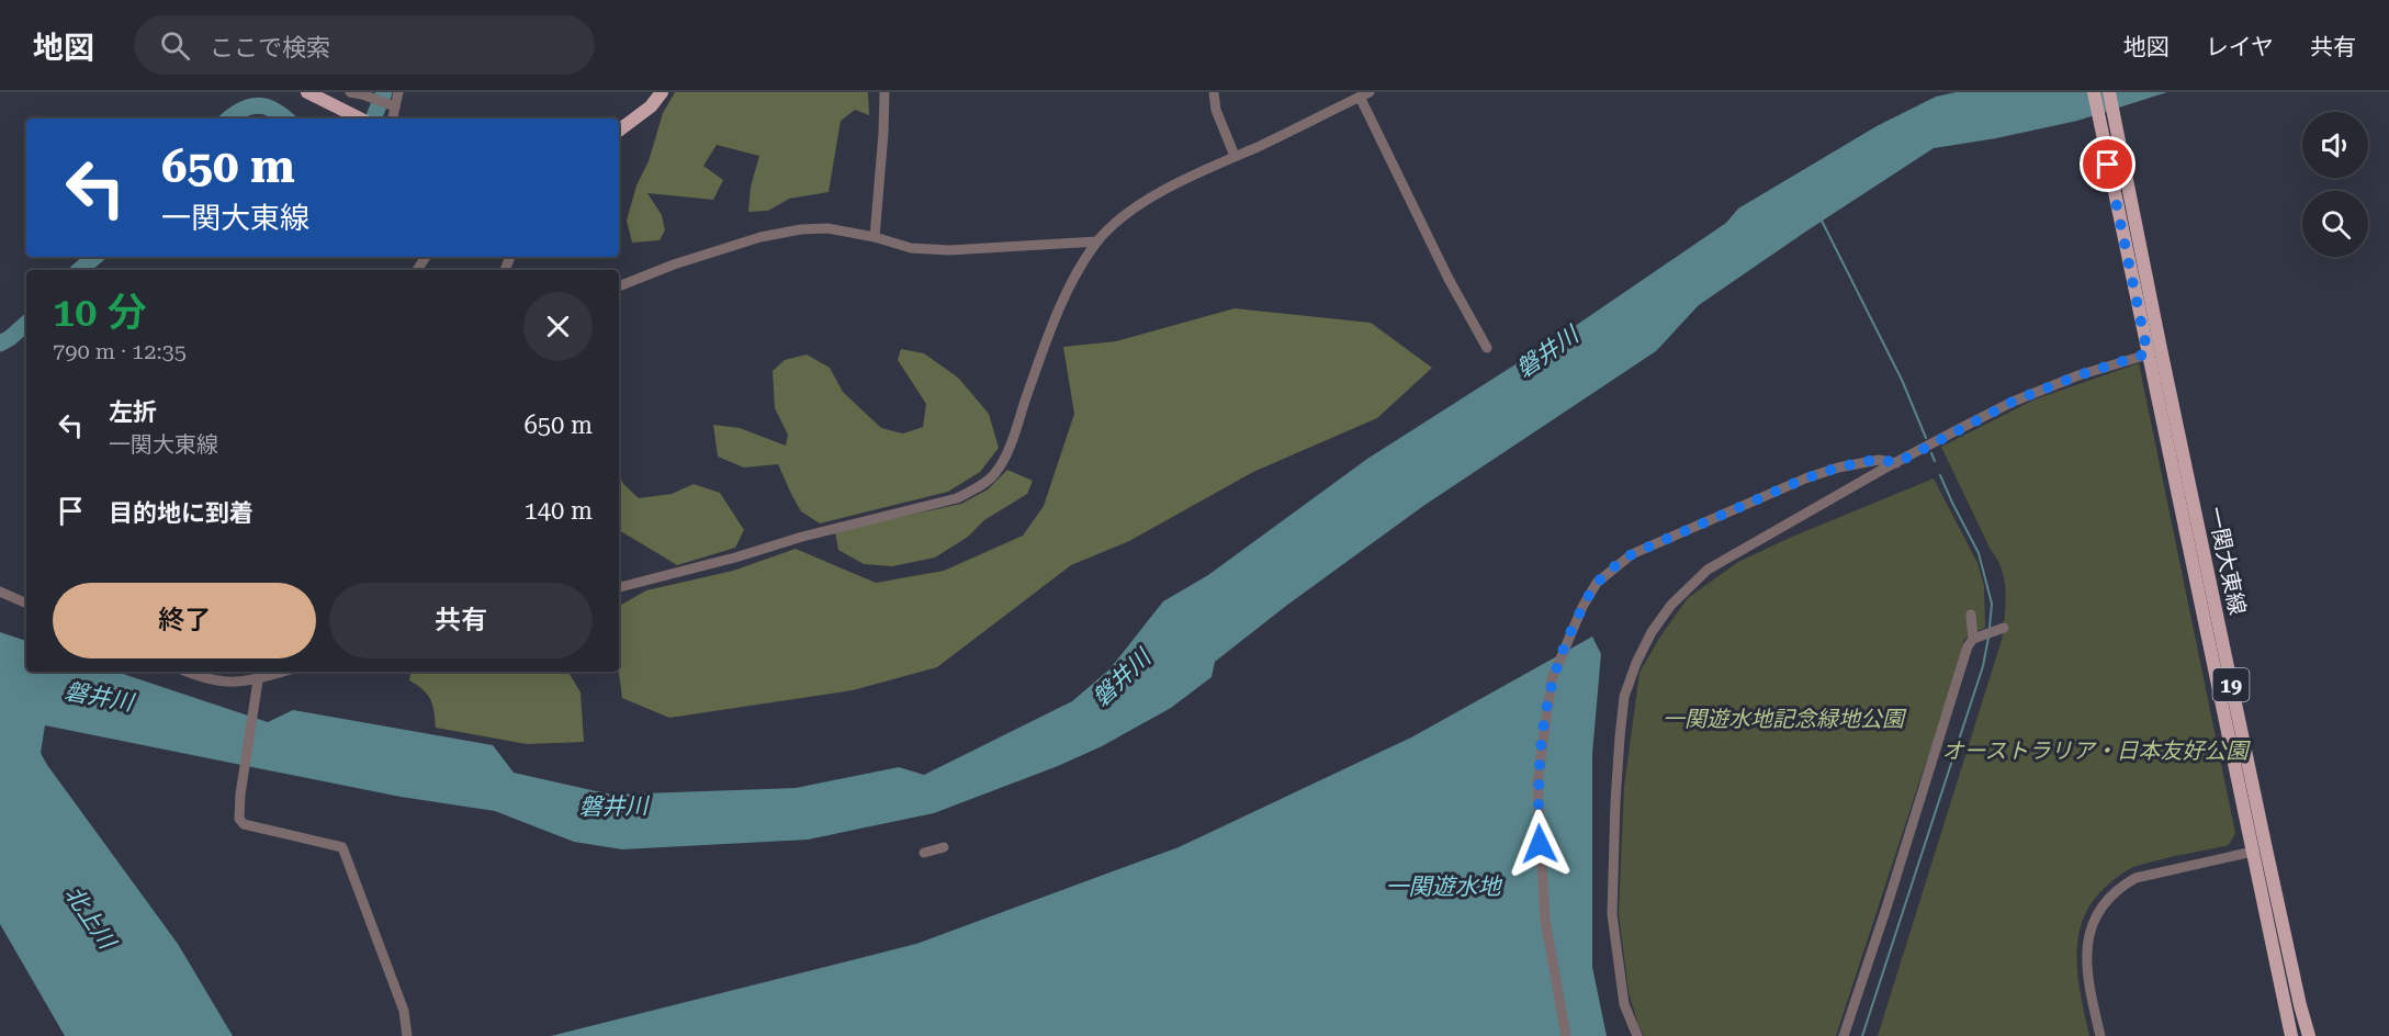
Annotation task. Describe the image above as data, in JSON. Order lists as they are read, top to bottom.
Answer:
{
  "streets": {
    "main road": ["一関大東線", "19"]
  },
  "water": ["磐井川", "一関遊水地", "北上川"],
  "parks": ["一関遊水地記念緑地公園", "オーストラリア・日本友好公園"],
  "page": {
    "header": "地図",
    "search": "ここで検索",
    "nav": ["地図", "レイヤ", "共有"],
    "turn": ["650 m", "一関大東線"],
    "heading": ["10 分", "790 m · 12:35"],
    "list": [
      {
        "name": "左折",
        "note": "一関大東線",
        "value": "650 m"
      },
      {
        "name": "目的地に到着",
        "value": "140 m"
      }
    ],
    "buttons": ["終了", "共有"]
  }
}
